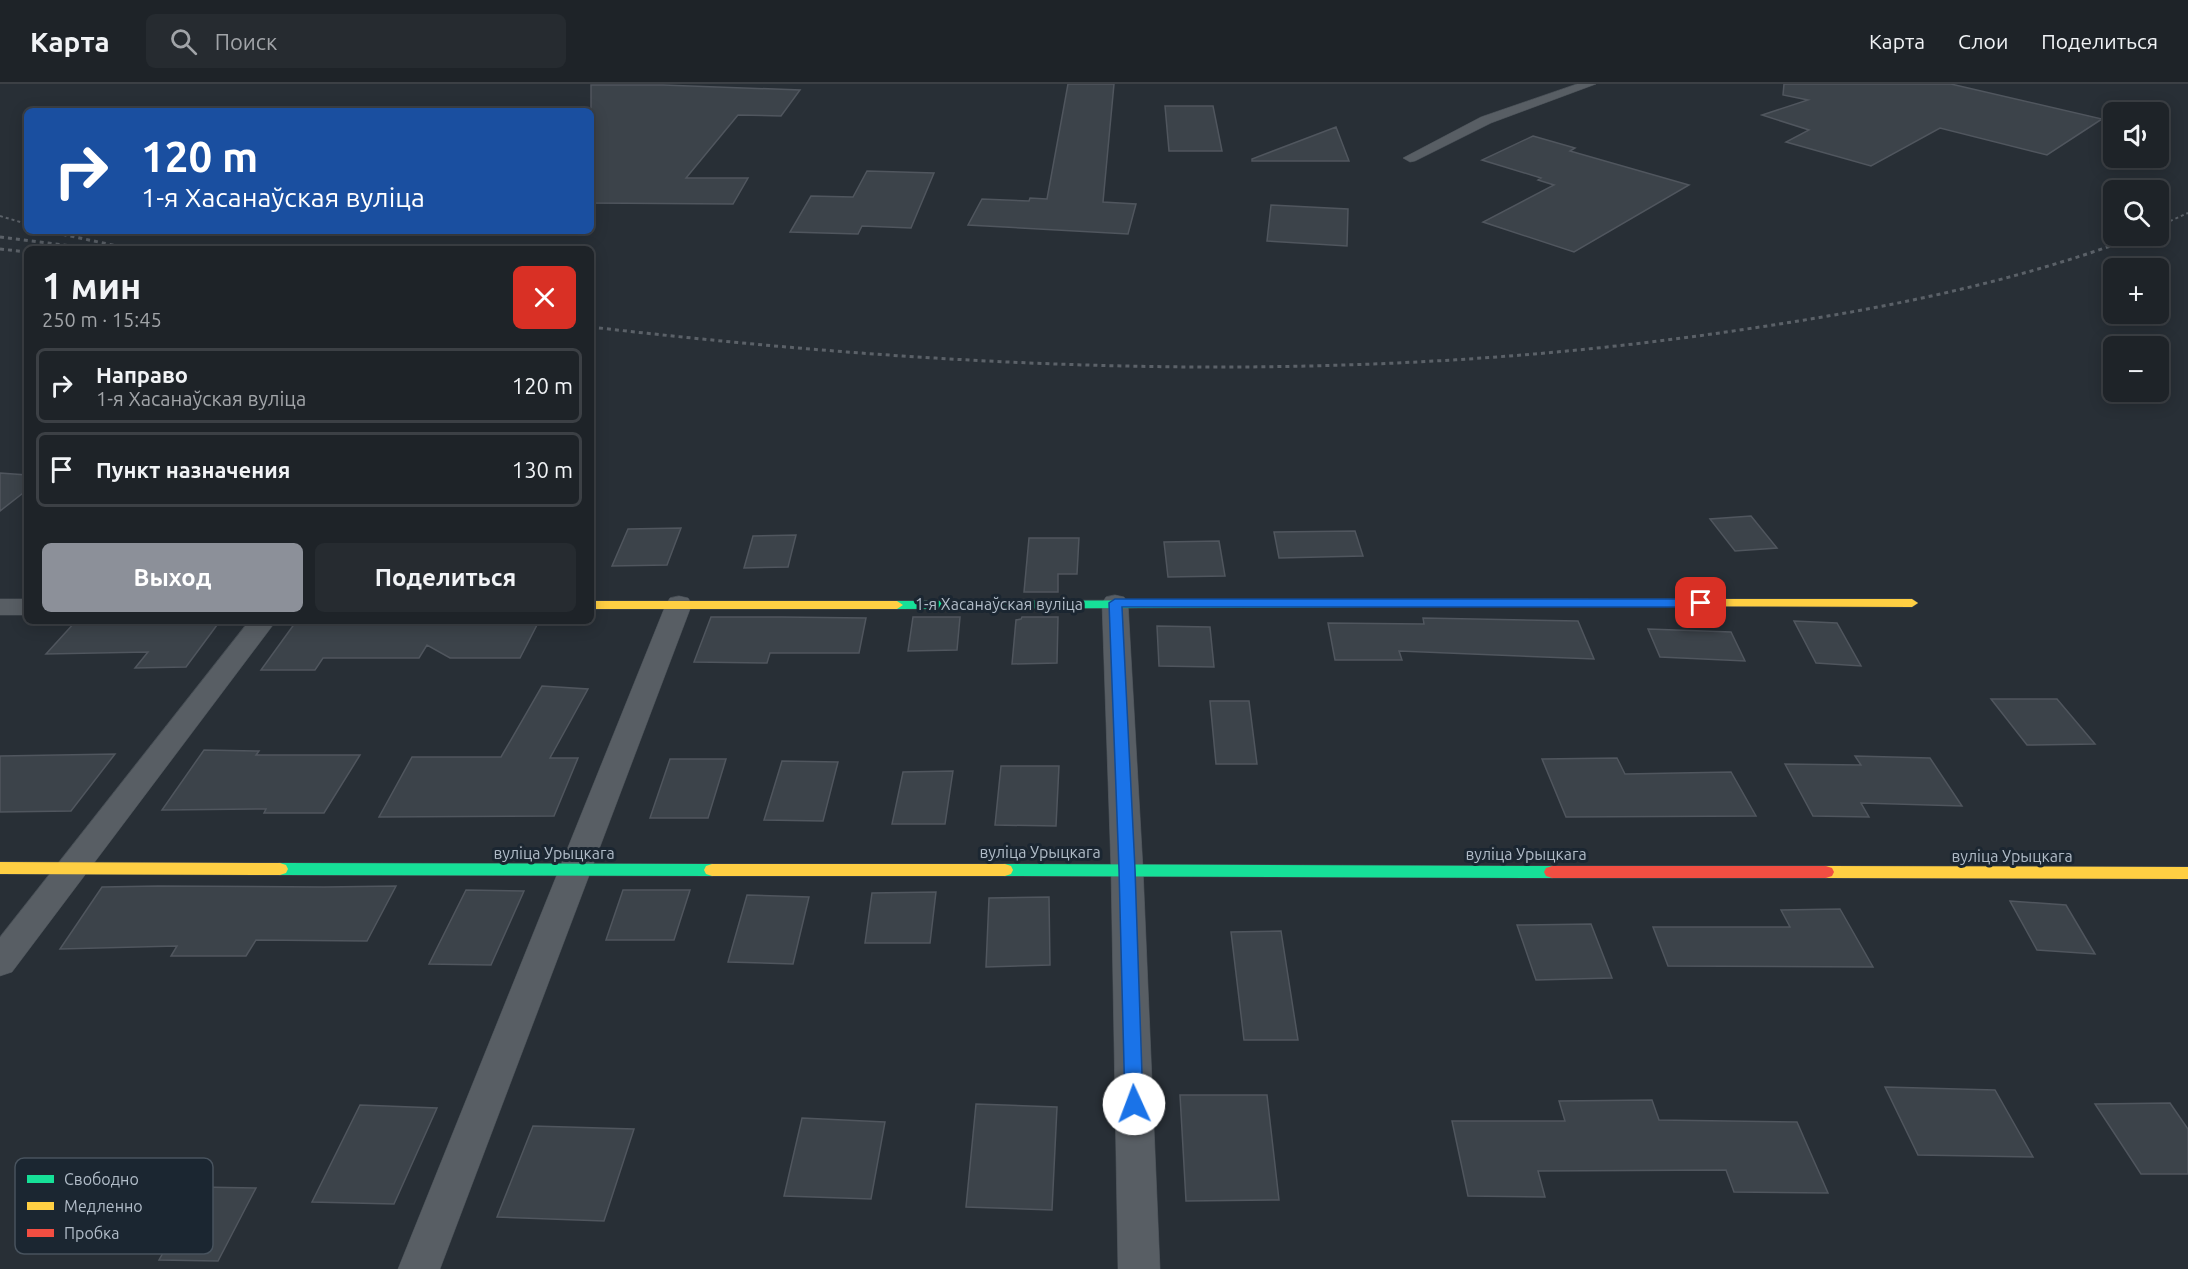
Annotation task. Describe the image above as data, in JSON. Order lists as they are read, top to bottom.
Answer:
{
  "streets": {
    "street": ["1-я Хасанаўская вуліца", "вуліца Урыцкага"]
  },
  "legend": ["Свободно", "Медленно", "Пробка"],
  "page": {
    "header": "Карта",
    "search": "Поиск",
    "nav": ["Карта", "Слои", "Поделиться"],
    "map_buttons": ["+", "−"],
    "turn": ["120 m", "1-я Хасанаўская вуліца"],
    "heading": ["1 мин", "250 m · 15:45"],
    "list": [
      {
        "name": "Направо",
        "note": "1-я Хасанаўская вуліца",
        "value": "120 m"
      },
      {
        "name": "Пункт назначения",
        "value": "130 m"
      }
    ],
    "buttons": ["Выход", "Поделиться"]
  }
}
